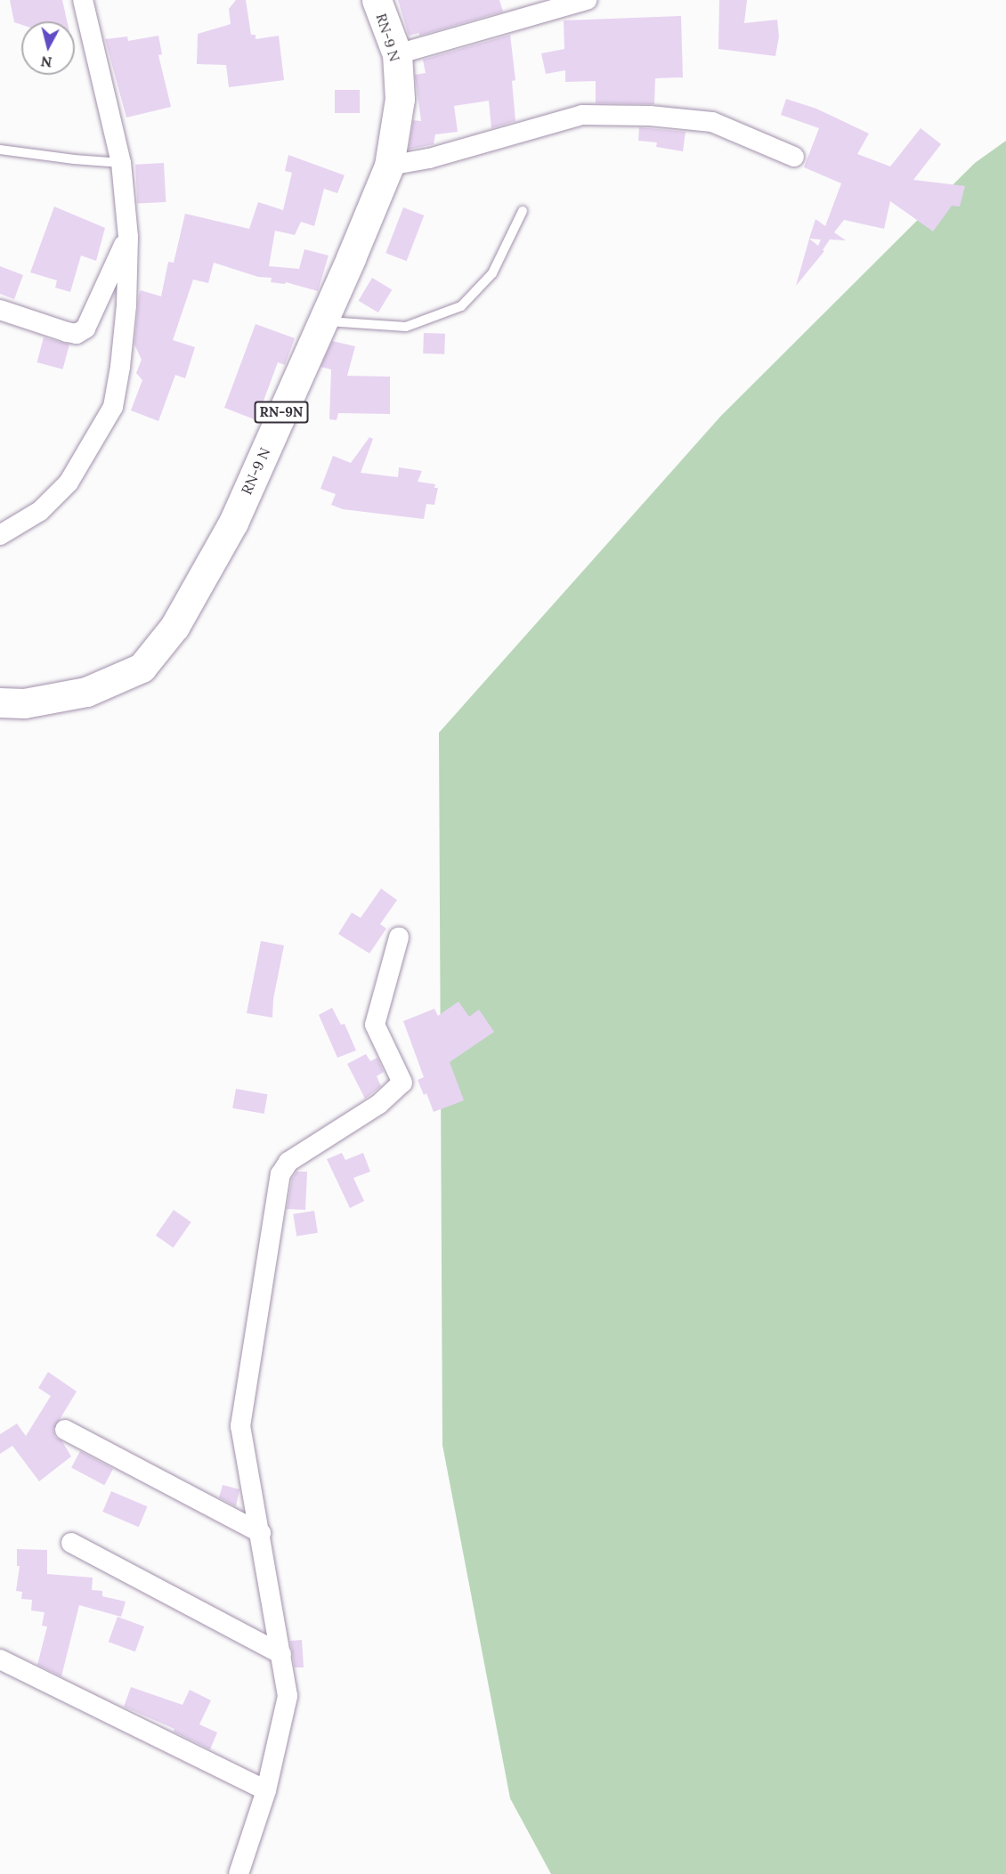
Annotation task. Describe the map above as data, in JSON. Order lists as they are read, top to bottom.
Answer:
{
  "streets": {
    "main road": ["RN-9 N", "RN-9N"]
  },
  "north": "bottom"
}
